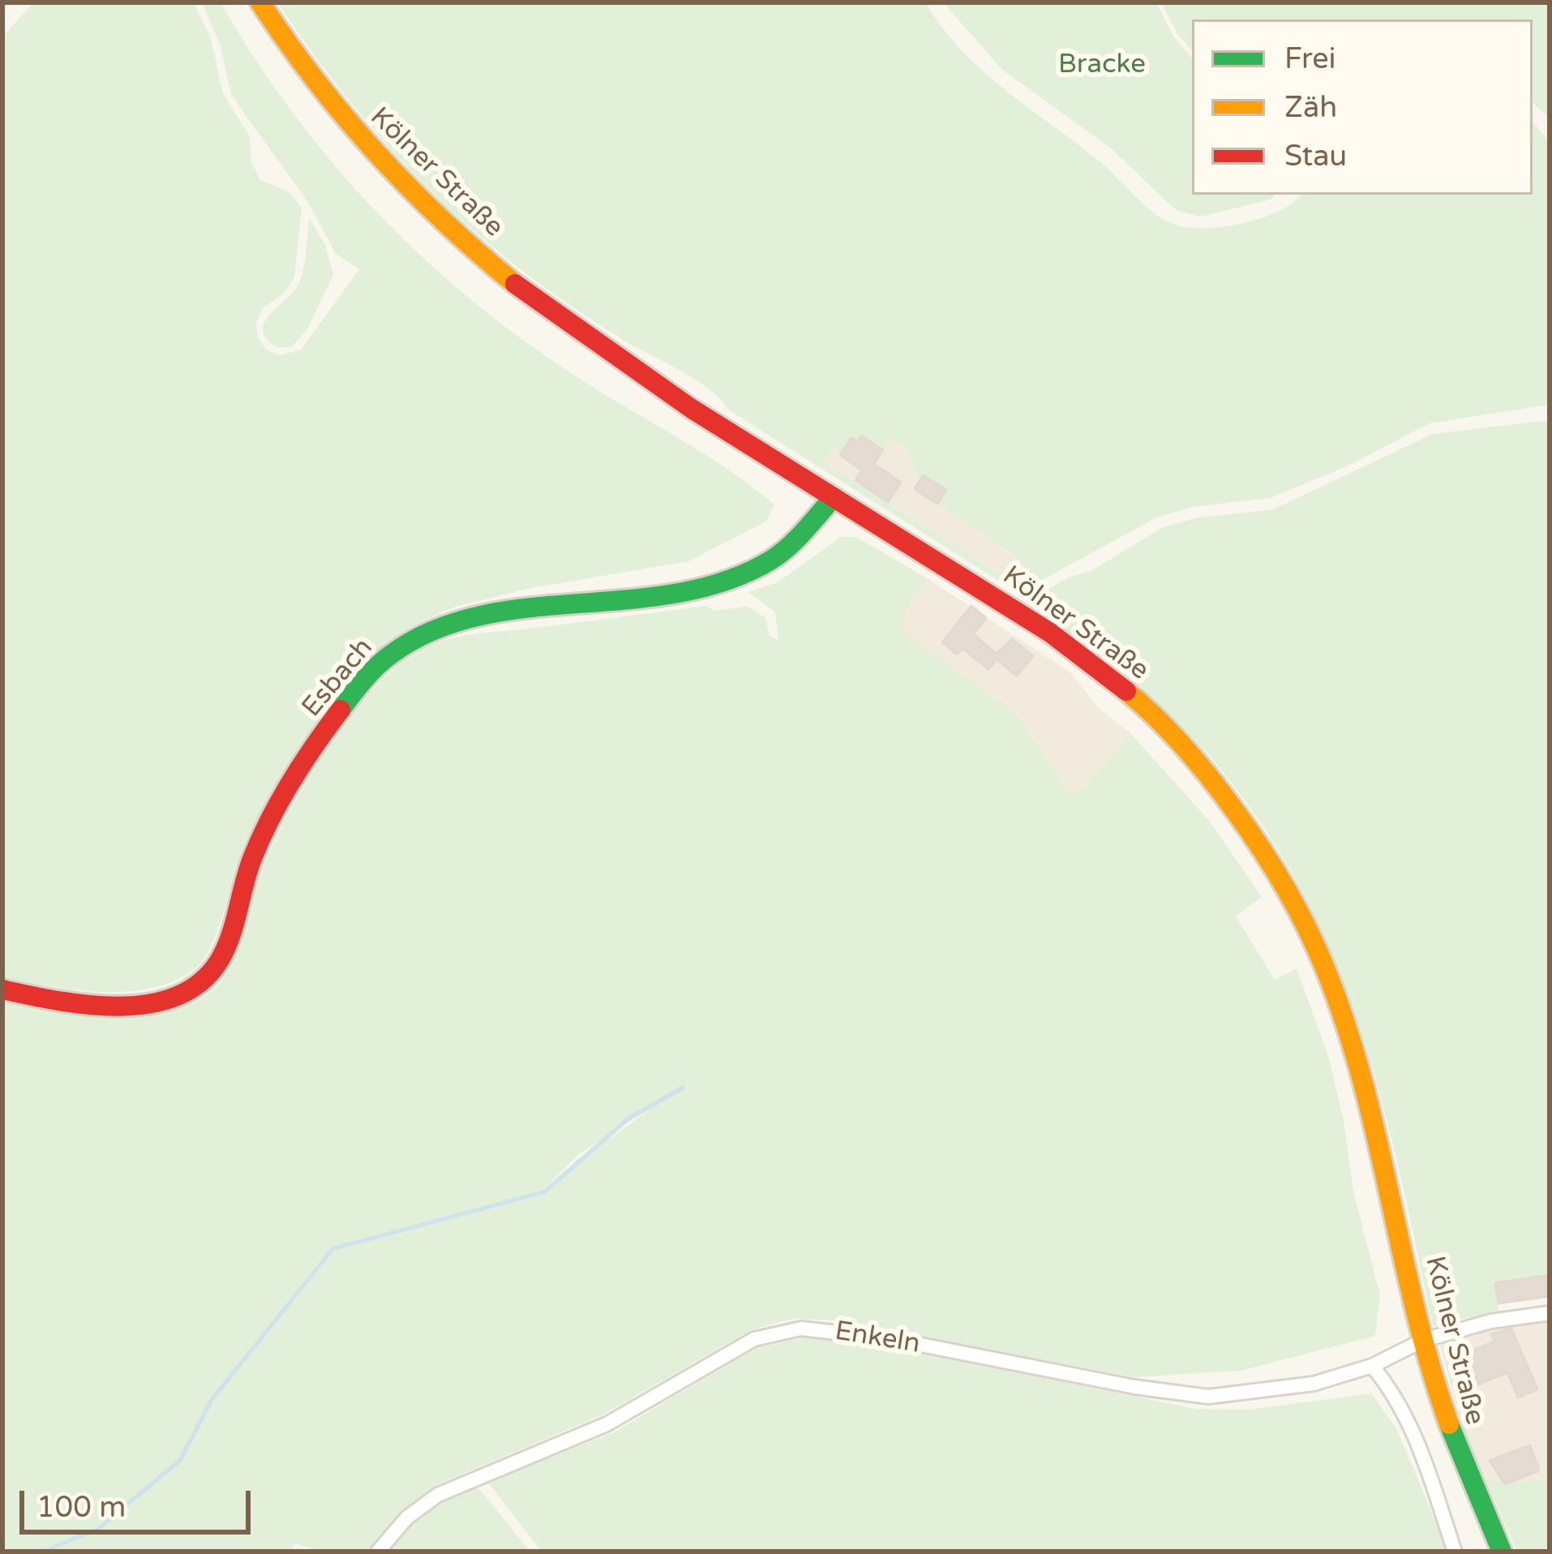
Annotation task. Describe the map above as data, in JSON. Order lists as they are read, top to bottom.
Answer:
{
  "streets": {
    "main road": ["Kölner Straße", "Esbach"],
    "street": ["Enkeln"]
  },
  "crossings": [
    ["Kölner Straße", "Esbach"],
    ["Kölner Straße", "Enkeln"]
  ],
  "parks": ["Bracke"],
  "legend": ["Frei", "Zäh", "Stau"],
  "scale_bar": "100 m"
}
